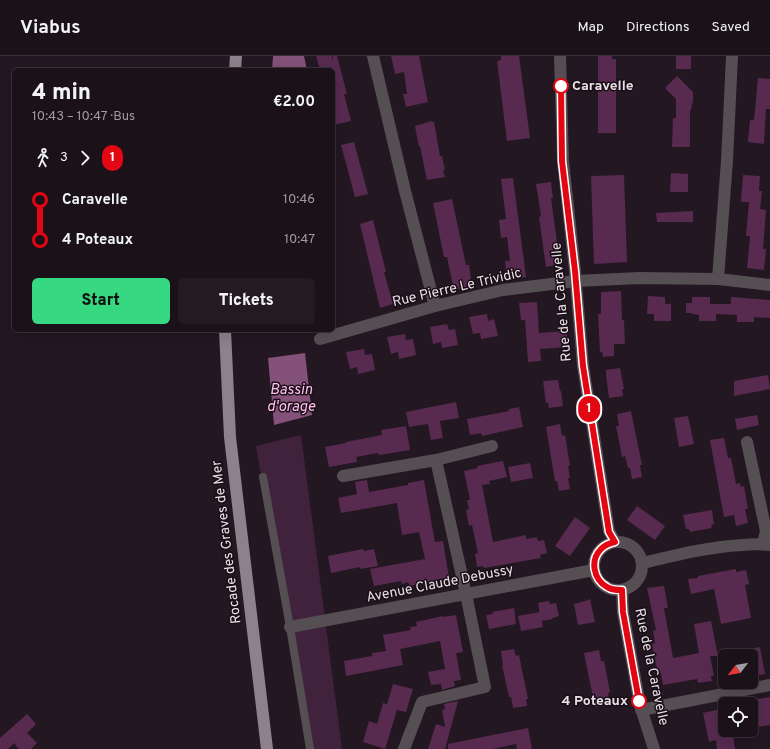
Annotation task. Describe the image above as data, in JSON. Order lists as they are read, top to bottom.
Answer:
{
  "streets": {
    "main road": ["Rocade des Graves de Mer"],
    "street": ["Rue Pierre Le Trividic", "Rue de la Caravelle", "Avenue Claude Debussy"]
  },
  "crossings": [
    ["Rue Pierre Le Trividic", "Rue de la Caravelle"],
    ["Rue de la Caravelle", "Avenue Claude Debussy"]
  ],
  "water": ["Bassin d'orage"],
  "places": ["Caravelle", "4 Poteaux"],
  "lines": ["bus line 1"],
  "north": "bottom left",
  "page": {
    "header": "Viabus",
    "nav": ["Map", "Directions", "Saved"],
    "on_map": "1",
    "heading": ["4 min", "10:43 – 10:47 · Bus", "€2.00"],
    "legs": ["3", "1"],
    "list": [
      {
        "name": "Caravelle",
        "value": "10:46"
      },
      {
        "name": "4 Poteaux",
        "value": "10:47"
      }
    ],
    "buttons": ["Start", "Tickets"]
  }
}
